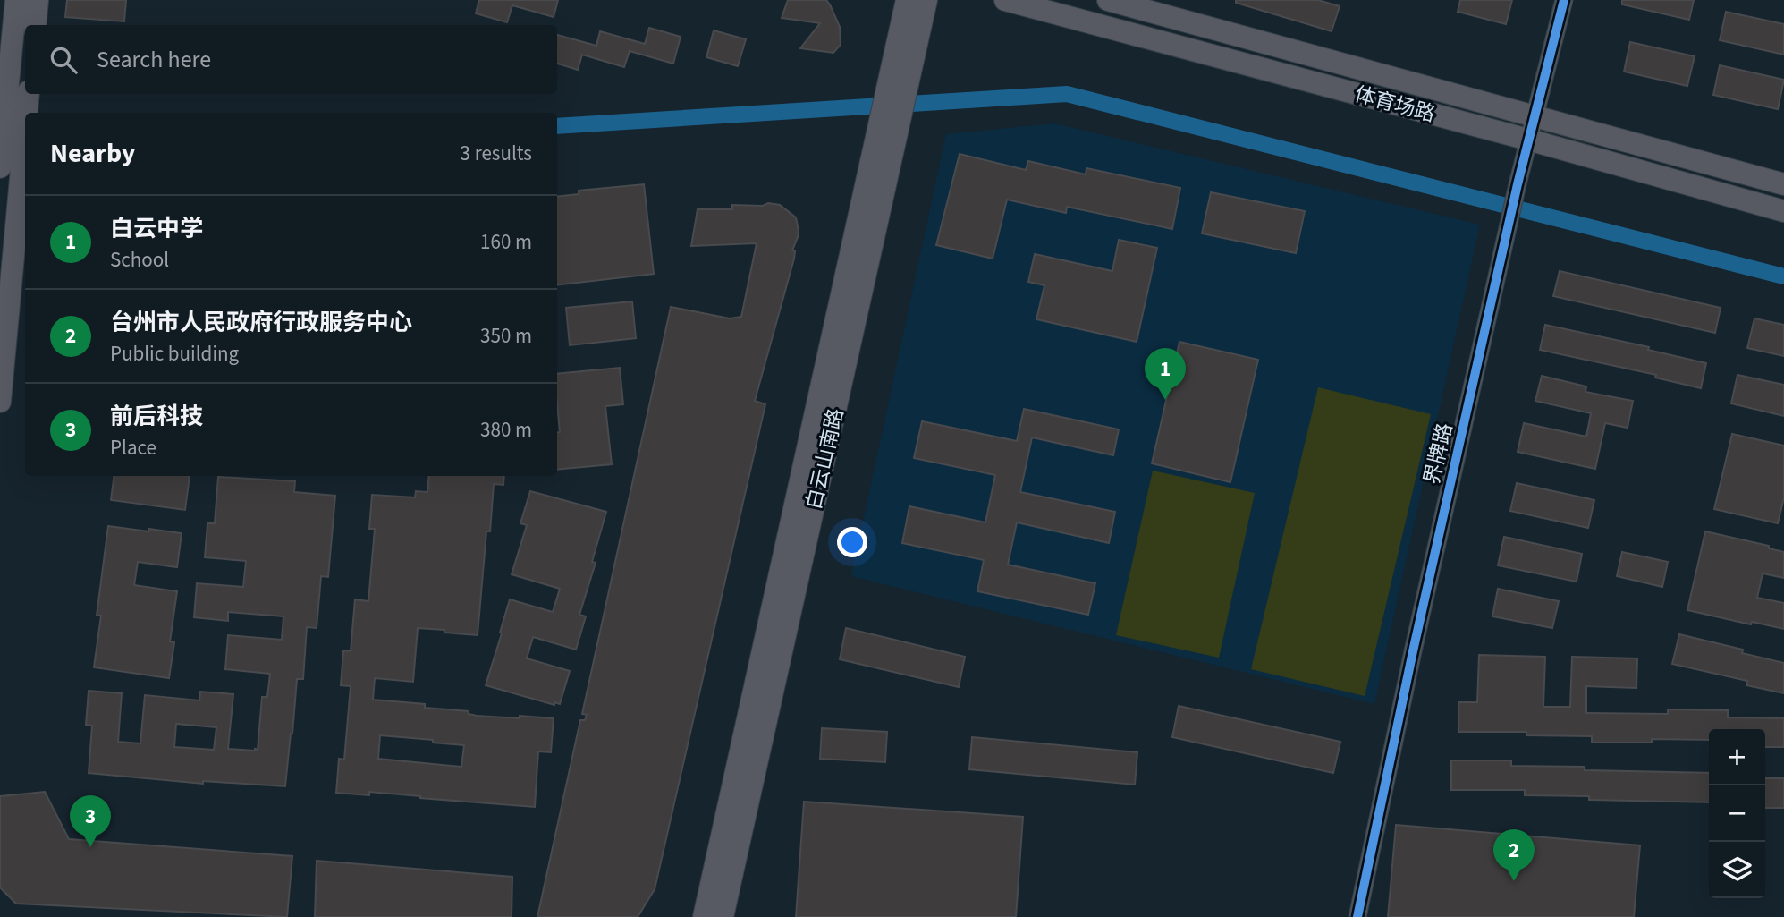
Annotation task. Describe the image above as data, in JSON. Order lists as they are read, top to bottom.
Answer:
{
  "streets": {
    "main road": ["体育场路", "白云山南路"],
    "street": ["界牌路"]
  },
  "crossings": [
    ["体育场路", "界牌路"]
  ],
  "page": {
    "search": "Search here",
    "heading": ["Nearby", "3 results"],
    "list": [
      {
        "mark": "1",
        "name": "白云中学",
        "note": "School",
        "value": "160 m"
      },
      {
        "mark": "2",
        "name": "台州市人民政府行政服务中心",
        "note": "Public building",
        "value": "350 m"
      },
      {
        "mark": "3",
        "name": "前后科技",
        "note": "Place",
        "value": "380 m"
      }
    ],
    "pins": ["1", "3", "2"],
    "map_buttons": ["+", "−"]
  }
}
